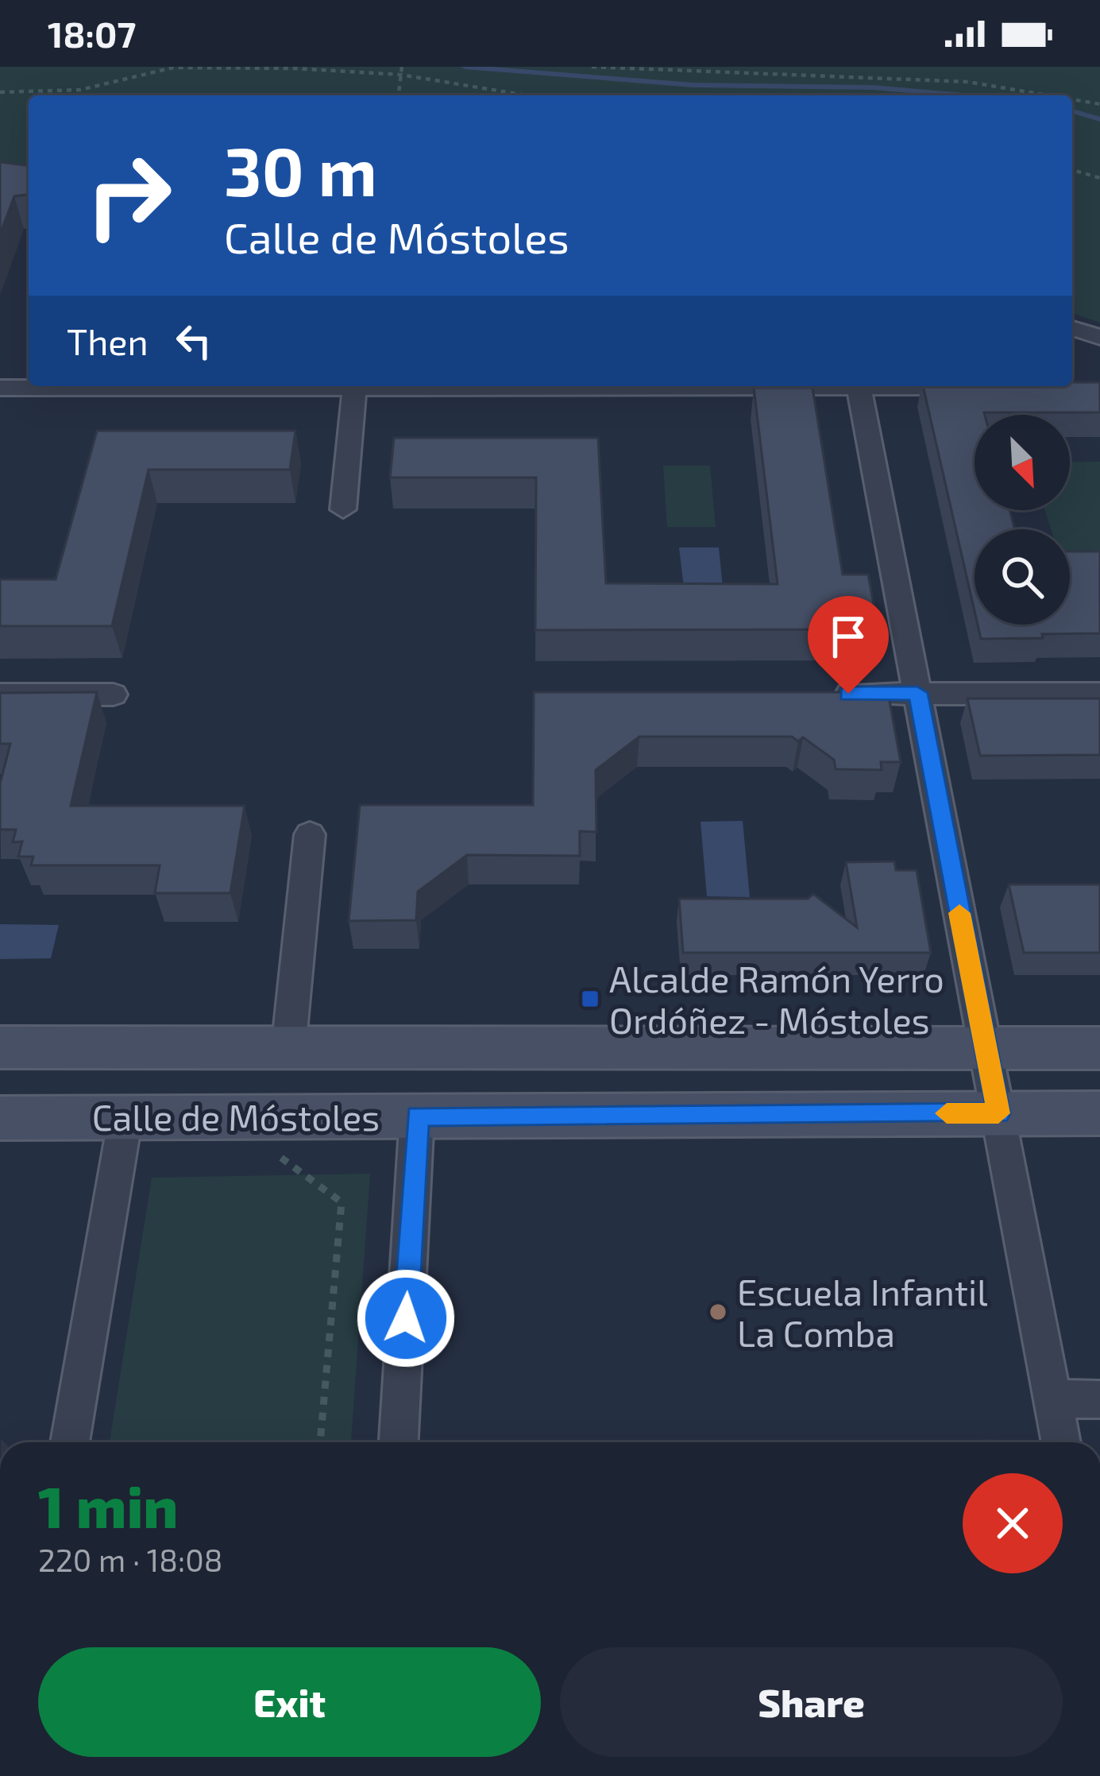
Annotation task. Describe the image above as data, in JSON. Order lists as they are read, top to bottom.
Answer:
{
  "streets": {
    "main road": ["Calle de Móstoles"]
  },
  "places": {
    "transit": ["Alcalde Ramón Yerro Ordóñez - Móstoles"],
    "other": ["Escuela Infantil La Comba"]
  },
  "north": "bottom right",
  "page": {
    "status": "18:07",
    "turn": ["30 m", "Calle de Móstoles"],
    "then": "Then",
    "heading": ["1 min", "220 m · 18:08"],
    "buttons": ["Exit", "Share"]
  }
}
